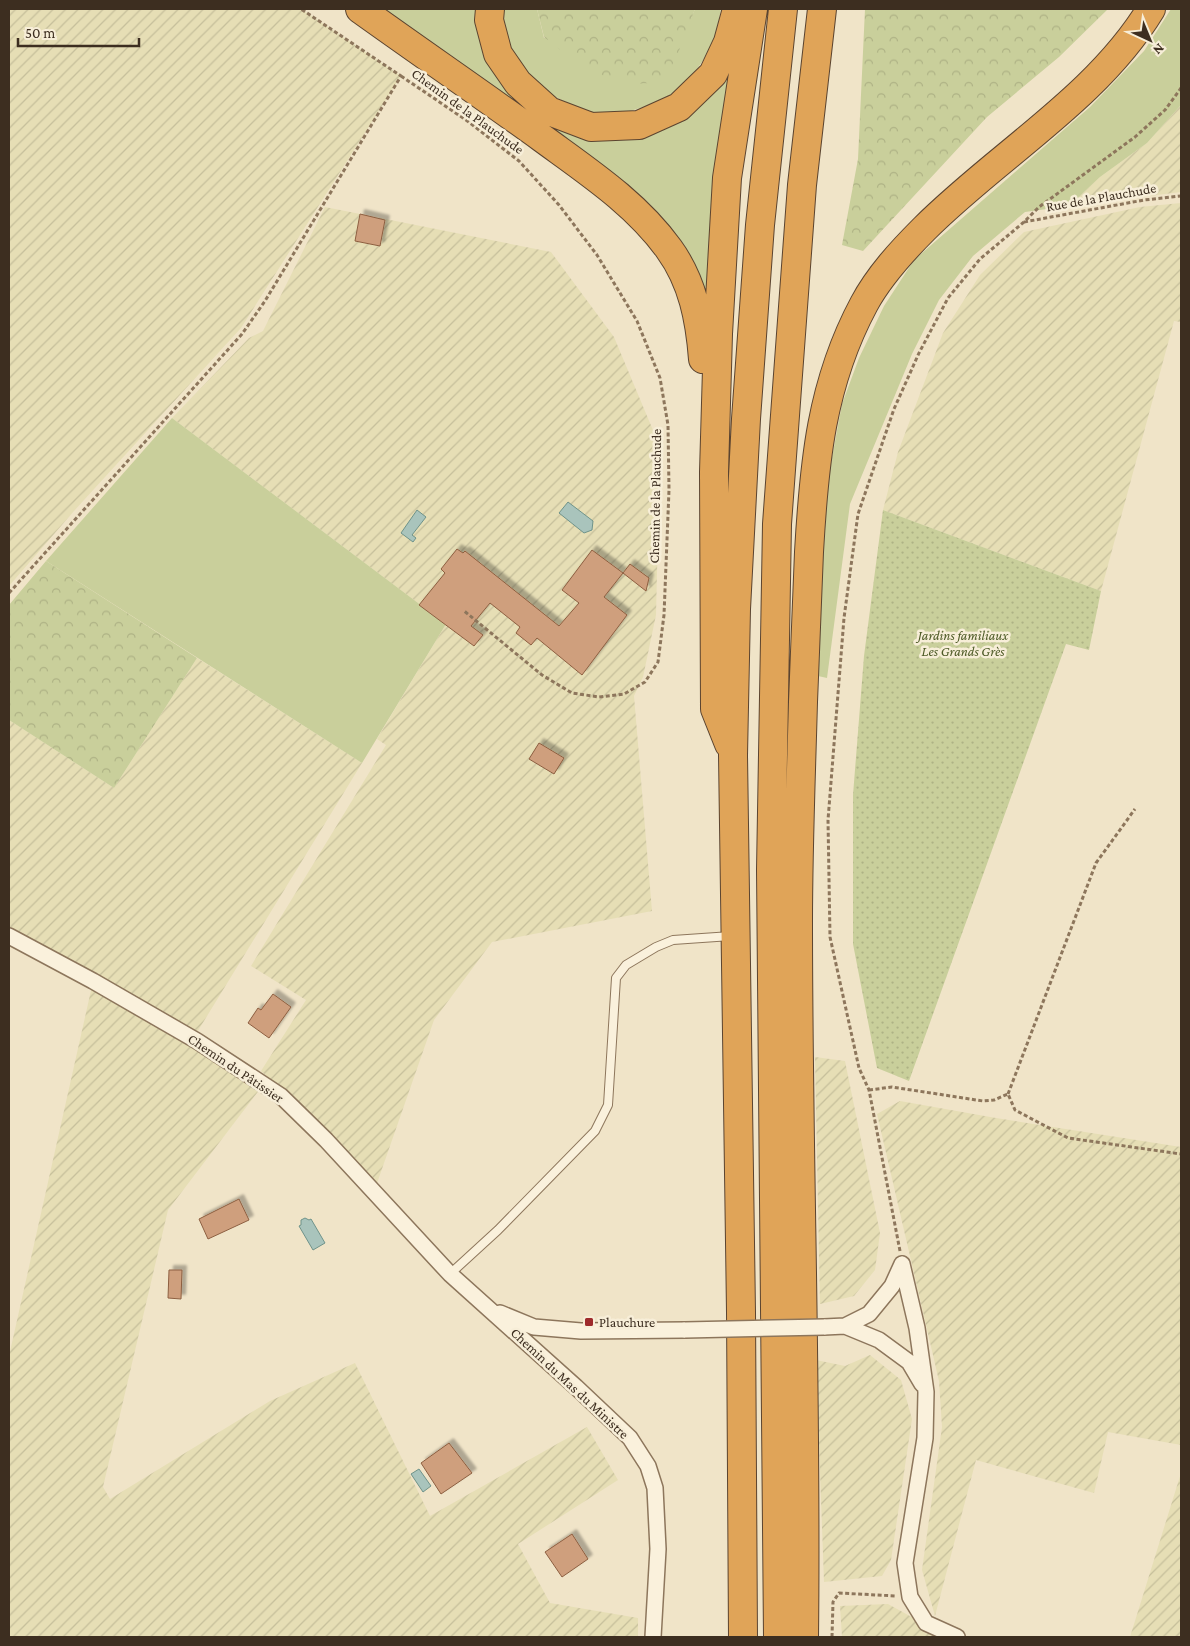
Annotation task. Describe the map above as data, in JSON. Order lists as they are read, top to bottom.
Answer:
{
  "streets": {
    "street": ["Chemin du Pâtissier", "Chemin du Mas du Ministre"],
    "path": ["Chemin de la Plauchude", "Rue de la Plauchude"]
  },
  "crossings": [
    ["Chemin du Pâtissier", "Chemin du Mas du Ministre"]
  ],
  "parks": ["Jardins familiaux Les Grands Grès"],
  "places": {
    "transit": ["Plauchure"]
  },
  "scale_bar": "50 m",
  "north": "bottom right"
}
